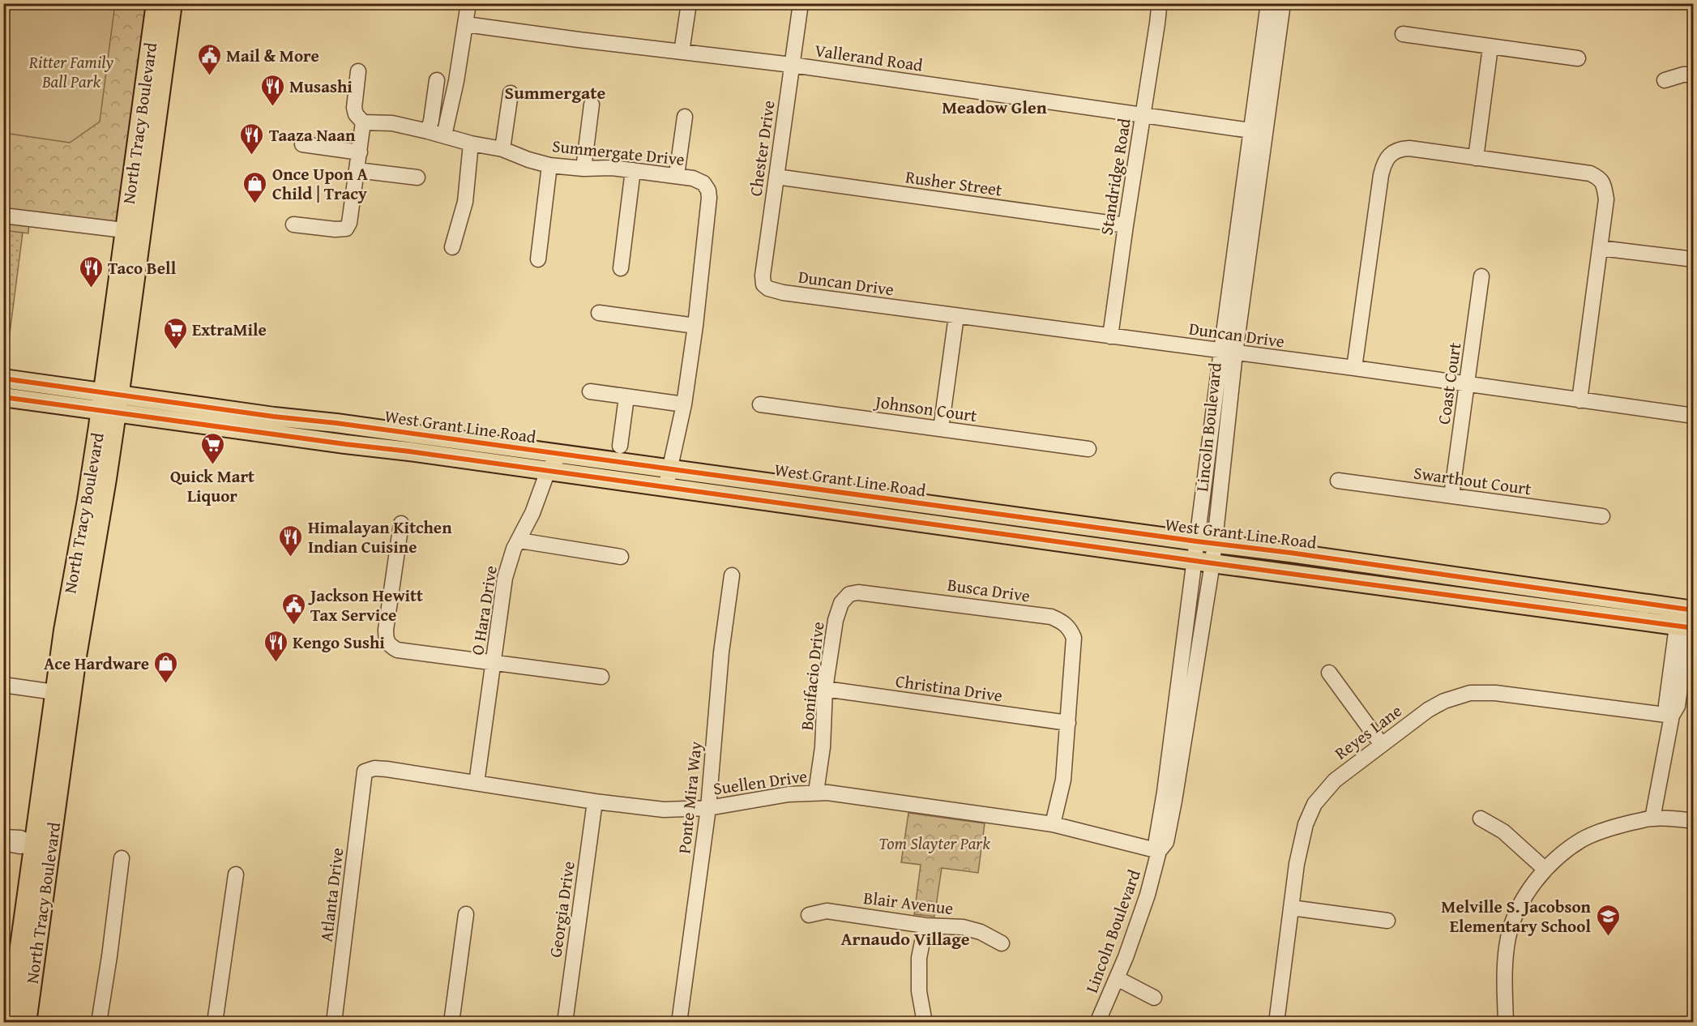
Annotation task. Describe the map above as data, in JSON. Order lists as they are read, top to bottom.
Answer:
{
  "streets": {
    "main road": ["North Tracy Boulevard", "West Grant Line Road"],
    "street": [
      "Vallerand Road",
      "Chester Drive",
      "Summergate Drive",
      "Standridge Road",
      "Rusher Street",
      "Duncan Drive",
      "Coast Court",
      "Johnson Court",
      "Lincoln Boulevard",
      "Swarthout Court",
      "Busca Drive",
      "O Hara Drive",
      "Bonifacio Drive",
      "Christina Drive",
      "Reyes Lane",
      "Suellen Drive",
      "Ponte Mira Way",
      "Atlanta Drive",
      "Blair Avenue",
      "Georgia Drive"
    ]
  },
  "crossings": [
    ["Vallerand Road", "Chester Drive"],
    ["Vallerand Road", "Standridge Road"],
    ["Vallerand Road", "Lincoln Boulevard"],
    ["North Tracy Boulevard", "West Grant Line Road"],
    ["Chester Drive", "Rusher Street"],
    ["Chester Drive", "Duncan Drive"],
    ["Summergate Drive", "West Grant Line Road"],
    ["Standridge Road", "Rusher Street"],
    ["Standridge Road", "Duncan Drive"],
    ["Duncan Drive", "Coast Court"],
    ["Duncan Drive", "Lincoln Boulevard"],
    ["Coast Court", "Swarthout Court"],
    ["West Grant Line Road", "Lincoln Boulevard"],
    ["West Grant Line Road", "O Hara Drive"],
    ["Lincoln Boulevard", "Suellen Drive"],
    ["Busca Drive", "Bonifacio Drive"],
    ["Busca Drive", "Christina Drive"],
    ["Busca Drive", "Suellen Drive"],
    ["O Hara Drive", "Suellen Drive"],
    ["Bonifacio Drive", "Christina Drive"],
    ["Bonifacio Drive", "Suellen Drive"],
    ["Suellen Drive", "Ponte Mira Way"],
    ["Suellen Drive", "Atlanta Drive"],
    ["Suellen Drive", "Georgia Drive"]
  ],
  "districts": ["Summergate", "Meadow Glen", "Arnaudo Village"],
  "parks": ["Ritter Family Ball Park", "Tom Slayter Park"],
  "places": {
    "public building": ["Mail & More", "Jackson Hewitt Tax Service"],
    "restaurant": [
      "Musashi",
      "Taaza Naan",
      "Taco Bell",
      "Himalayan Kitchen Indian Cuisine",
      "Kengo Sushi"
    ],
    "shop": ["Once Upon A Child | Tracy", "Ace Hardware"],
    "supermarket": ["ExtraMile", "Quick Mart Liquor"],
    "school or university": ["Melville S. Jacobson Elementary School"]
  }
}
